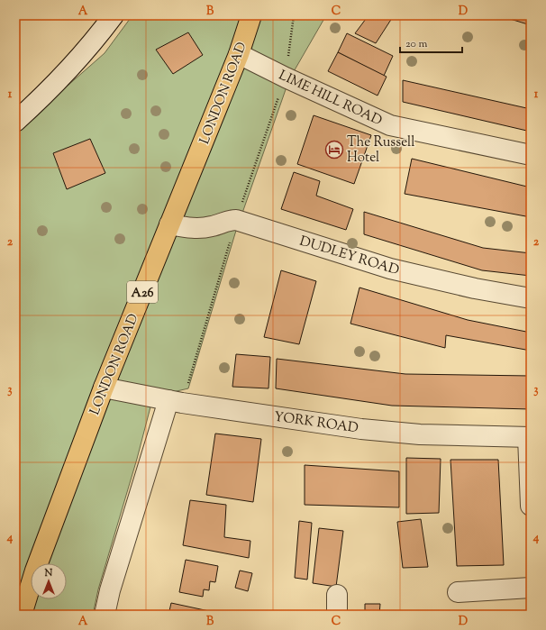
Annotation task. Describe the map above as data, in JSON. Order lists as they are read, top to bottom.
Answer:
{
  "streets": {
    "highway": ["LONDON ROAD", "A26"],
    "street": ["LIME HILL ROAD", "DUDLEY ROAD", "YORK ROAD"]
  },
  "crossings": [
    ["LONDON ROAD", "LIME HILL ROAD"],
    ["LONDON ROAD", "DUDLEY ROAD"],
    ["LONDON ROAD", "YORK ROAD"]
  ],
  "places": {
    "hotel": ["The Russell Hotel"]
  },
  "scale_bar": "20 m",
  "north": "top",
  "grid": {
    "columns": [
      "A",
      "B",
      "C",
      "D"
    ],
    "rows": [
      "1",
      "2",
      "3",
      "4"
    ]
  }
}
